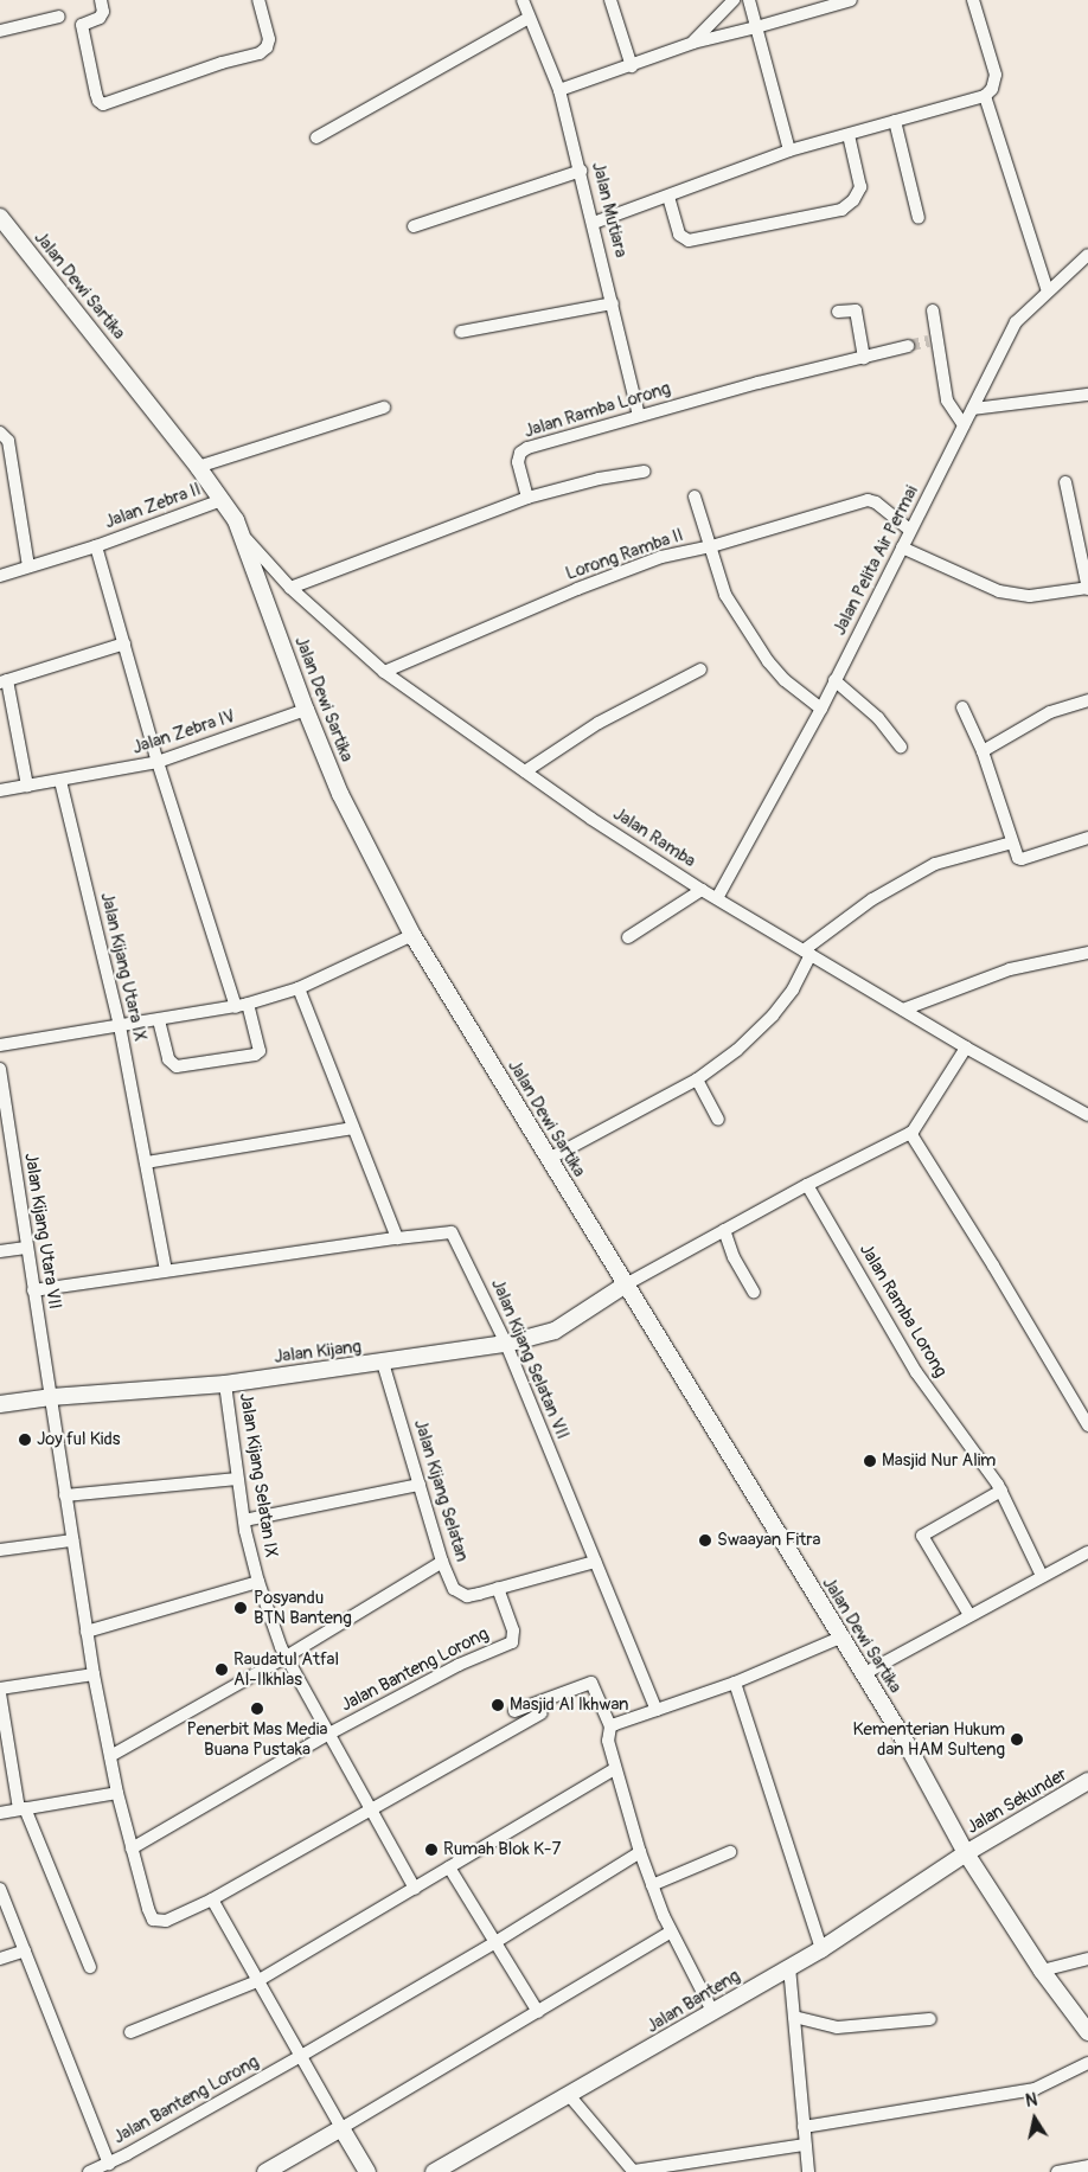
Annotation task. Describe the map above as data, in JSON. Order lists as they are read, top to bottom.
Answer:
{
  "streets": {
    "main road": [
      "Jalan Dewi Sartika",
      "Jalan Kijang",
      "Jalan Sekunder",
      "Jalan Banteng"
    ],
    "street": [
      "Jalan Mutiara",
      "Jalan Ramba Lorong",
      "Jalan Zebra II",
      "Lorong Ramba II",
      "Jalan Pelita Air Permai",
      "Jalan Zebra IV",
      "Jalan Ramba",
      "Jalan Kijang Utara IX",
      "Jalan Kijang Utara VII",
      "Jalan Kijang Selatan VII",
      "Jalan Kijang Selatan IX",
      "Jalan Kijang Selatan",
      "Jalan Banteng Lorong"
    ]
  },
  "crossings": [
    ["Jalan Mutiara", "Jalan Ramba Lorong"],
    ["Jalan Dewi Sartika", "Jalan Zebra II"],
    ["Jalan Dewi Sartika", "Jalan Zebra IV"],
    ["Jalan Dewi Sartika", "Jalan Ramba"],
    ["Jalan Dewi Sartika", "Jalan Kijang"],
    ["Jalan Dewi Sartika", "Jalan Sekunder"],
    ["Jalan Dewi Sartika", "Jalan Banteng"],
    ["Jalan Zebra II", "Jalan Zebra IV"],
    ["Lorong Ramba II", "Jalan Pelita Air Permai"],
    ["Lorong Ramba II", "Jalan Ramba"],
    ["Jalan Pelita Air Permai", "Jalan Ramba"],
    ["Jalan Zebra IV", "Jalan Kijang Utara IX"],
    ["Jalan Kijang Utara IX", "Jalan Kijang Selatan VII"],
    ["Jalan Kijang Utara VII", "Jalan Kijang"],
    ["Jalan Kijang Utara VII", "Jalan Kijang Selatan VII"],
    ["Jalan Kijang", "Jalan Kijang Selatan VII"],
    ["Jalan Kijang", "Jalan Kijang Selatan IX"],
    ["Jalan Kijang", "Jalan Kijang Selatan"],
    ["Jalan Kijang Selatan VII", "Jalan Kijang Selatan"],
    ["Jalan Kijang Selatan IX", "Jalan Banteng Lorong"],
    ["Jalan Kijang Selatan", "Jalan Banteng Lorong"],
    ["Jalan Sekunder", "Jalan Banteng"]
  ],
  "places": [
    "Joy ful Kids",
    "Masjid Nur Alim",
    "Swaayan Fitra",
    "Posyandu BTN Banteng",
    "Raudatul Atfal Al-Ilkhlas",
    "Masjid Al Ikhwan",
    "Penerbit Mas Media Buana Pustaka",
    "Kementerian Hukum dan HAM Sulteng",
    "Rumah Blok K-7"
  ],
  "north": "top"
}
